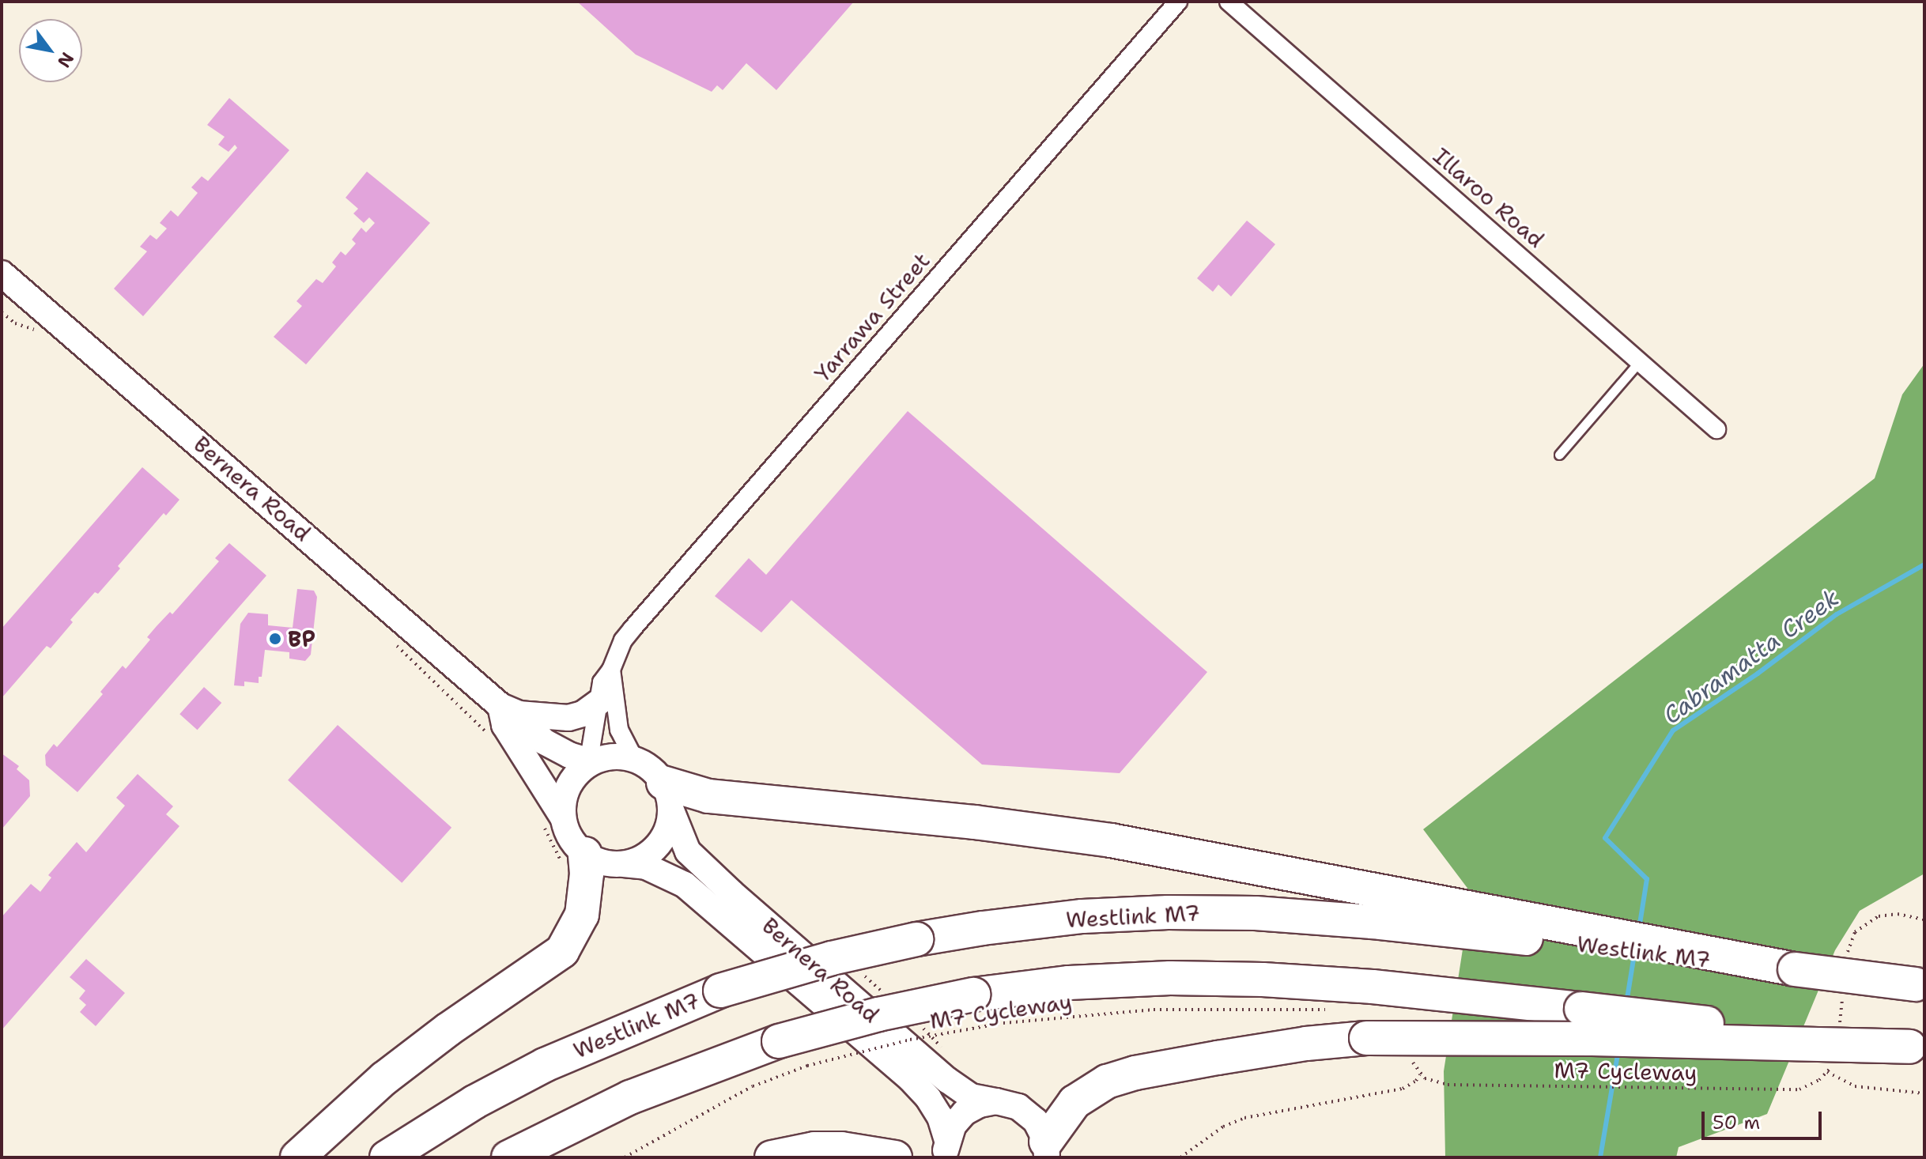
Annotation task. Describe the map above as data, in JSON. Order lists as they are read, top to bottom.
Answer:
{
  "streets": {
    "highway": ["Westlink M7"],
    "main road": ["Bernera Road"],
    "street": ["Illaroo Road", "Yarrawa Street"],
    "path": ["M7 Cycleway"]
  },
  "crossings": [
    ["Yarrawa Street", "Bernera Road"]
  ],
  "water": ["Cabramatta Creek"],
  "places": ["BP"],
  "scale_bar": "50 m",
  "north": "bottom right"
}
